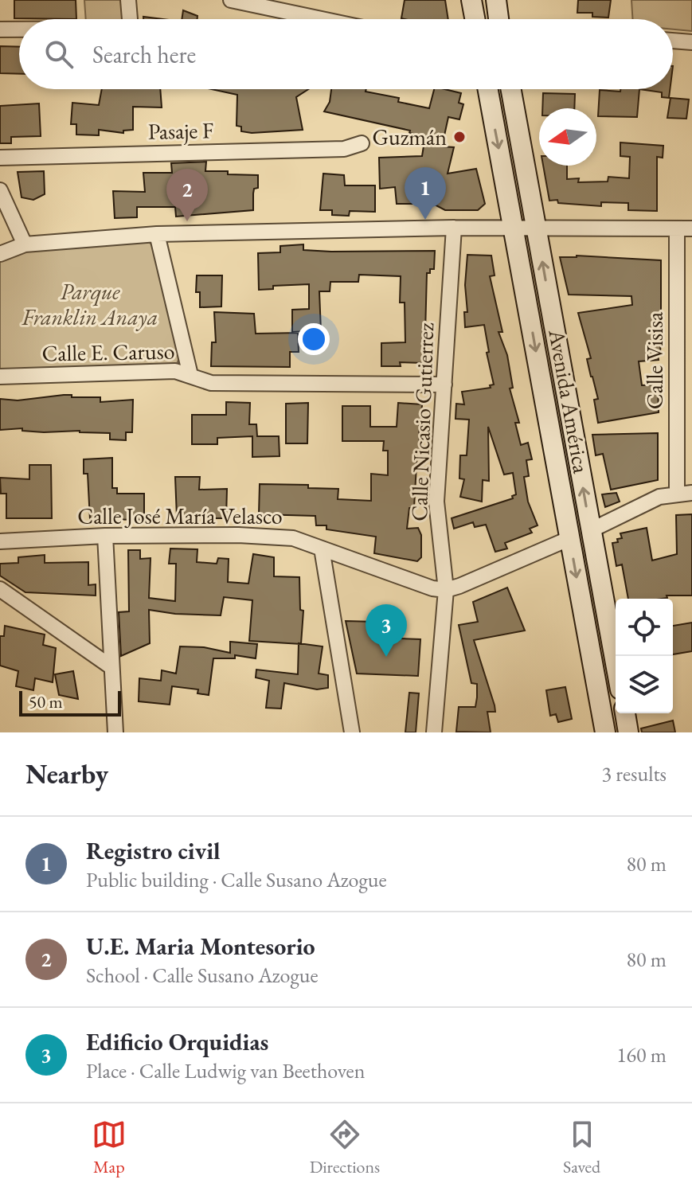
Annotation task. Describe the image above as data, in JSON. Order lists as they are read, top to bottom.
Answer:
{
  "streets": {
    "main road": ["Avenida América"],
    "street": [
      "Pasaje F",
      "Calle E. Caruso",
      "Calle Visisa",
      "Calle Nicasio Gutierrez",
      "Calle José María Velasco"
    ]
  },
  "crossings": [
    ["Calle E. Caruso", "Calle Nicasio Gutierrez"],
    ["Calle Nicasio Gutierrez", "Calle José María Velasco"]
  ],
  "parks": ["Parque Franklin Anaya"],
  "places": ["Guzmán"],
  "scale_bar": "50 m",
  "north": "left",
  "page": {
    "search": "Search here",
    "pins": ["1", "2", "3"],
    "scale": "50 m",
    "heading": ["Nearby", "3 results"],
    "list": [
      {
        "mark": "1",
        "name": "Registro civil",
        "note": "Public building · Calle Susano Azogue",
        "value": "80 m"
      },
      {
        "mark": "2",
        "name": "U.E. Maria Montesorio",
        "note": "School · Calle Susano Azogue",
        "value": "80 m"
      },
      {
        "mark": "3",
        "name": "Edificio Orquidias",
        "note": "Place · Calle Ludwig van Beethoven",
        "value": "160 m"
      }
    ],
    "nav": ["Map", "Directions", "Saved"]
  }
}
